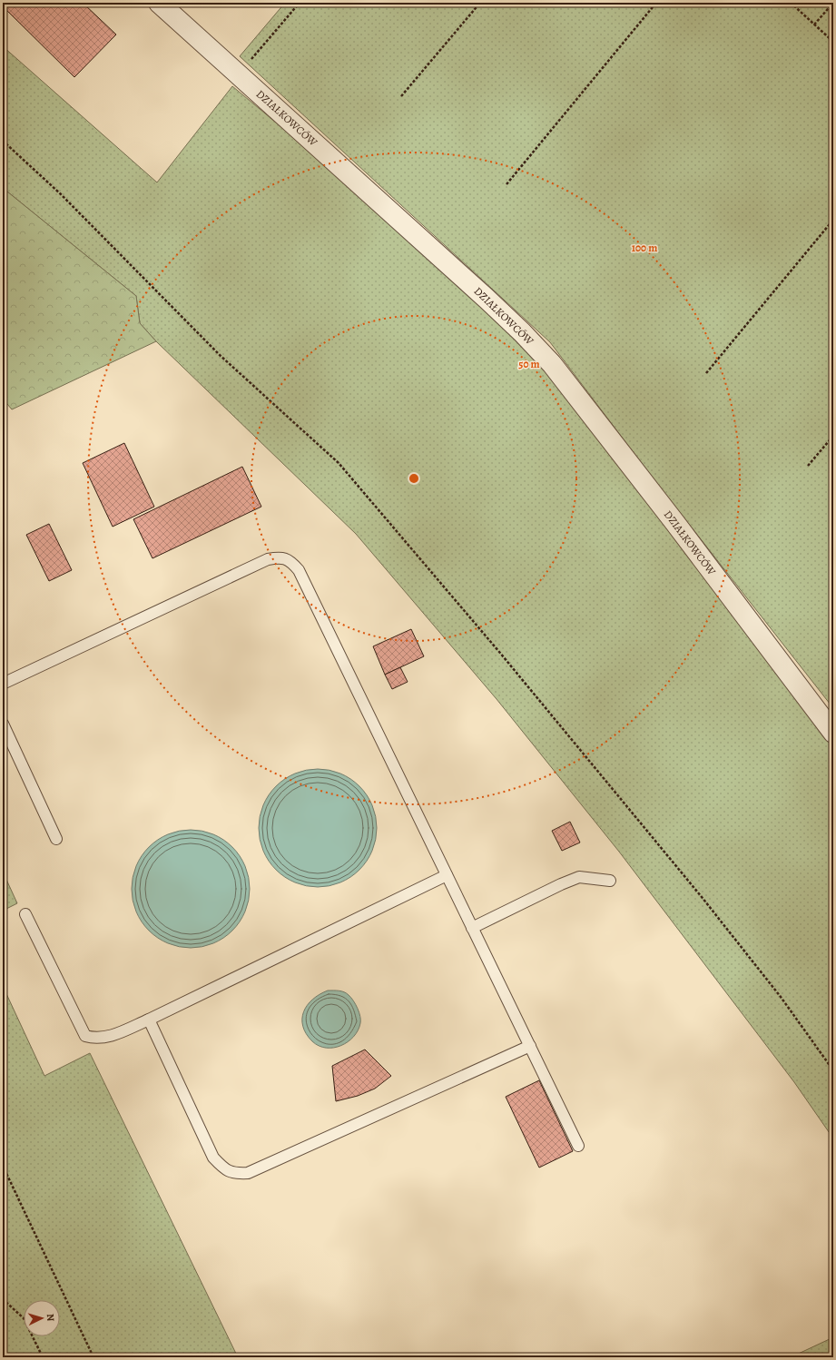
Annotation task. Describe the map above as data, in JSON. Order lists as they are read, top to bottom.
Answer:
{
  "streets": {
    "street": ["DZIAŁKOWCÓW"]
  },
  "north": "right",
  "rings": ["100 m", "50 m"]
}
